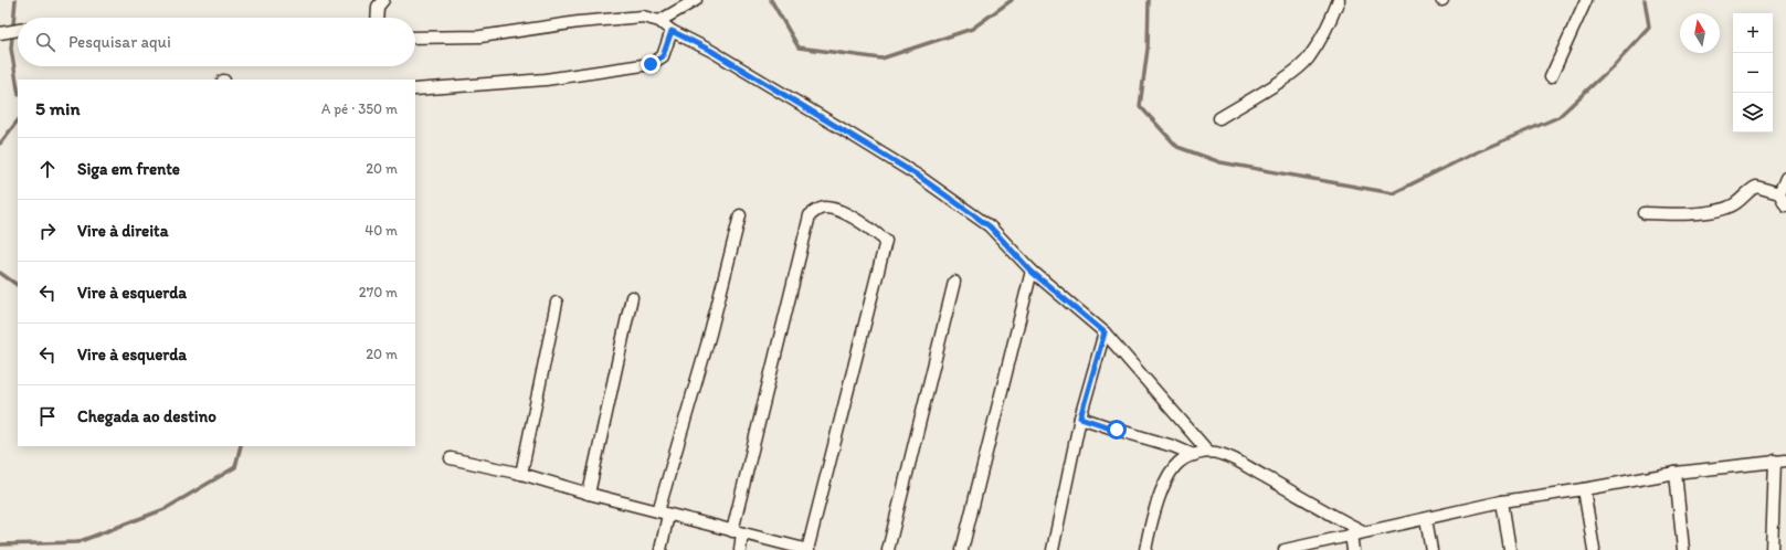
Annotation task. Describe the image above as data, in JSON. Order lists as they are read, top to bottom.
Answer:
{
  "north": "top",
  "page": {
    "map_buttons": ["+", "−"],
    "search": "Pesquisar aqui",
    "heading": ["5 min", "A pé · 350 m"],
    "list": [
      ["Siga em frente", "20 m"],
      ["Vire à direita", "40 m"],
      ["Vire à esquerda", "270 m"],
      ["Vire à esquerda", "20 m"],
      "Chegada ao destino"
    ]
  }
}
